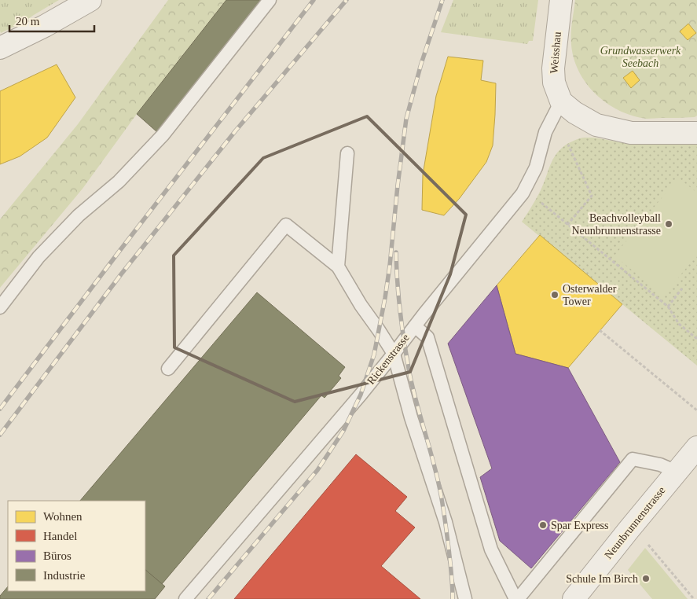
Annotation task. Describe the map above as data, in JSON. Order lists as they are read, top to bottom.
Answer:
{
  "streets": {
    "street": ["Weisshau", "Neunbrunnenstrasse"],
    "lane": ["Rickenstrasse"]
  },
  "crossings": [
    ["Weisshau", "Rickenstrasse"]
  ],
  "parks": ["Grundwasserwerk Seebach"],
  "places": [
    "Beachvolleyball Neunbrunnenstrasse",
    "Osterwalder Tower",
    "Spar Express",
    "Schule Im Birch"
  ],
  "legend": [
    "Wohnen",
    "Handel",
    "Büros",
    "Industrie"
  ],
  "scale_bar": "20 m"
}
